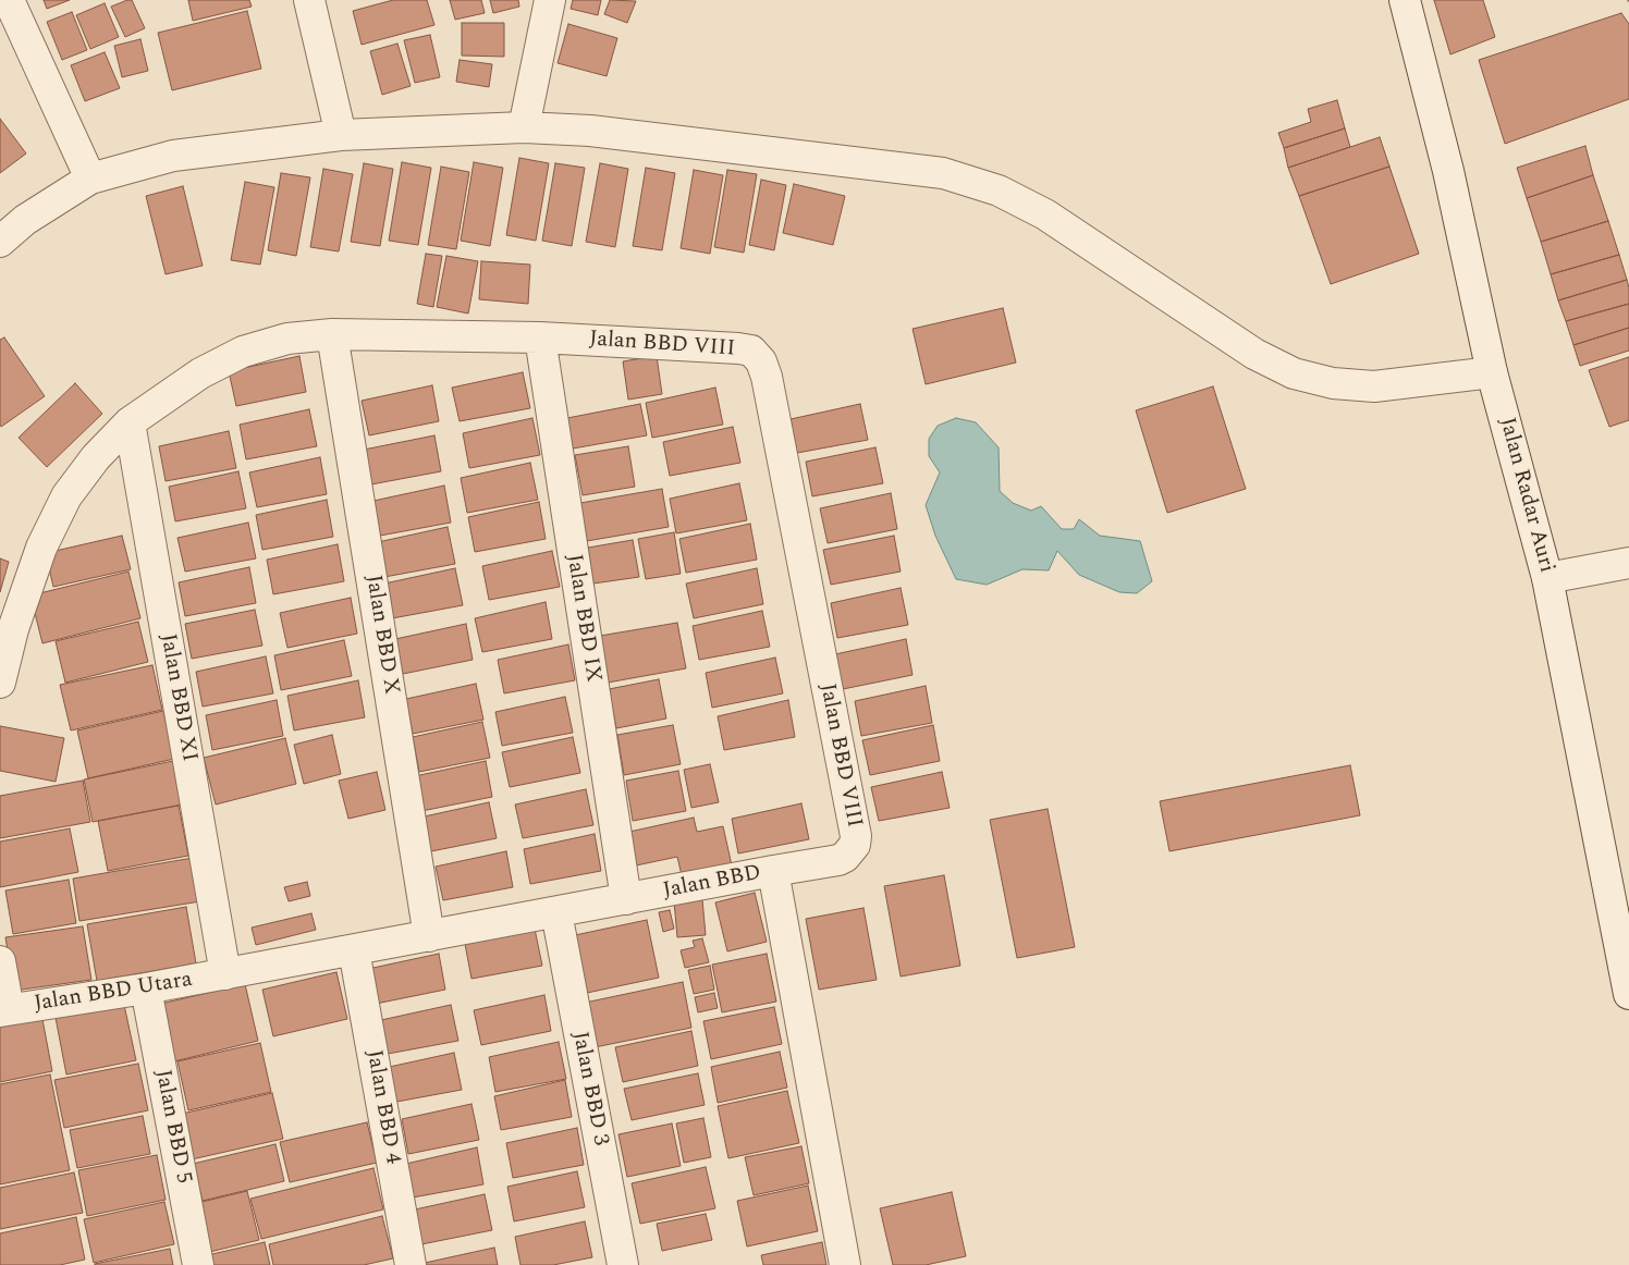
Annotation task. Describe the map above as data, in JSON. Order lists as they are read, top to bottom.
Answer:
{
  "streets": {
    "street": [
      "Jalan BBD VIII",
      "Jalan Radar Auri",
      "Jalan BBD IX",
      "Jalan BBD X",
      "Jalan BBD XI",
      "Jalan BBD",
      "Jalan BBD Utara",
      "Jalan BBD 3",
      "Jalan BBD 4",
      "Jalan BBD 5"
    ]
  },
  "crossings": [
    ["Jalan BBD VIII", "Jalan BBD IX"],
    ["Jalan BBD VIII", "Jalan BBD X"],
    ["Jalan BBD VIII", "Jalan BBD XI"],
    ["Jalan BBD VIII", "Jalan BBD"],
    ["Jalan BBD IX", "Jalan BBD"],
    ["Jalan BBD X", "Jalan BBD"],
    ["Jalan BBD XI", "Jalan BBD Utara"],
    ["Jalan BBD", "Jalan BBD Utara"],
    ["Jalan BBD", "Jalan BBD 3"],
    ["Jalan BBD", "Jalan BBD 4"],
    ["Jalan BBD Utara", "Jalan BBD 4"],
    ["Jalan BBD Utara", "Jalan BBD 5"]
  ]
}
